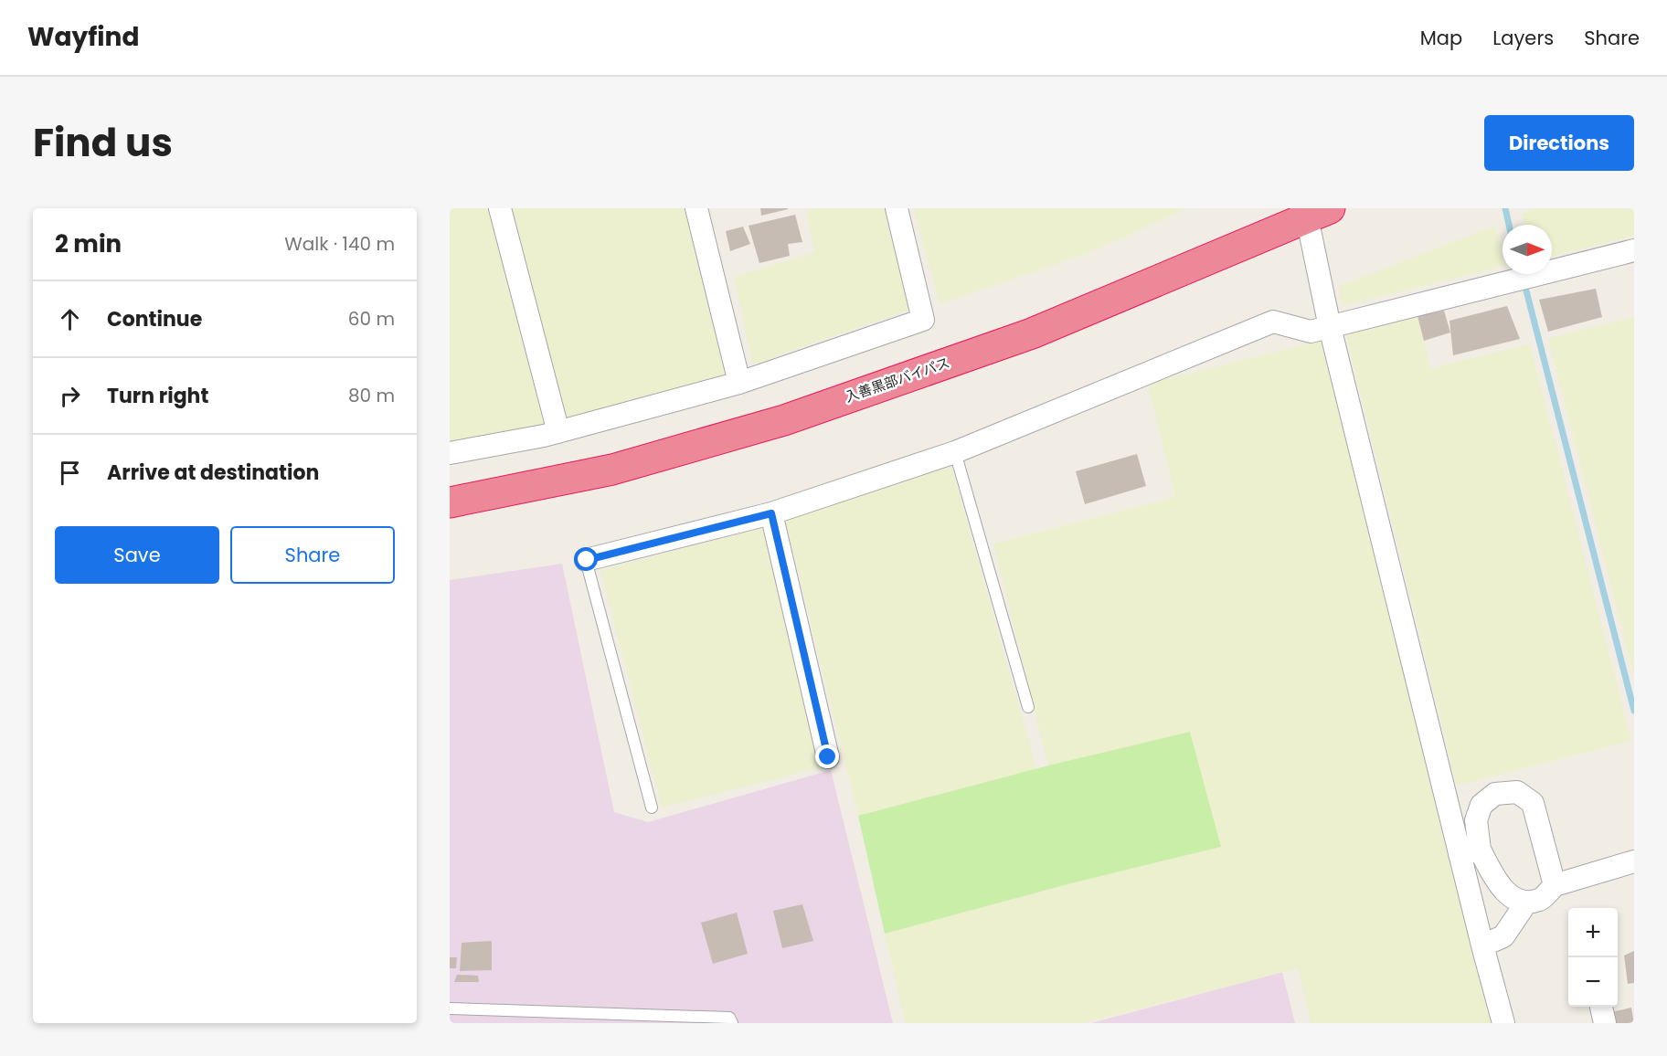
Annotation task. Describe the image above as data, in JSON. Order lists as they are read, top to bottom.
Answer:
{
  "streets": {
    "highway": ["入善黒部バイパス"]
  },
  "north": "right",
  "page": {
    "header": "Wayfind",
    "nav": ["Map", "Layers", "Share"],
    "title": "Find us",
    "buttons": [
      "Directions",
      ["Save", "Share"]
    ],
    "heading": ["2 min", "Walk · 140 m"],
    "list": [
      ["Continue", "60 m"],
      ["Turn right", "80 m"],
      "Arrive at destination"
    ],
    "map_buttons": ["+", "−"]
  }
}
